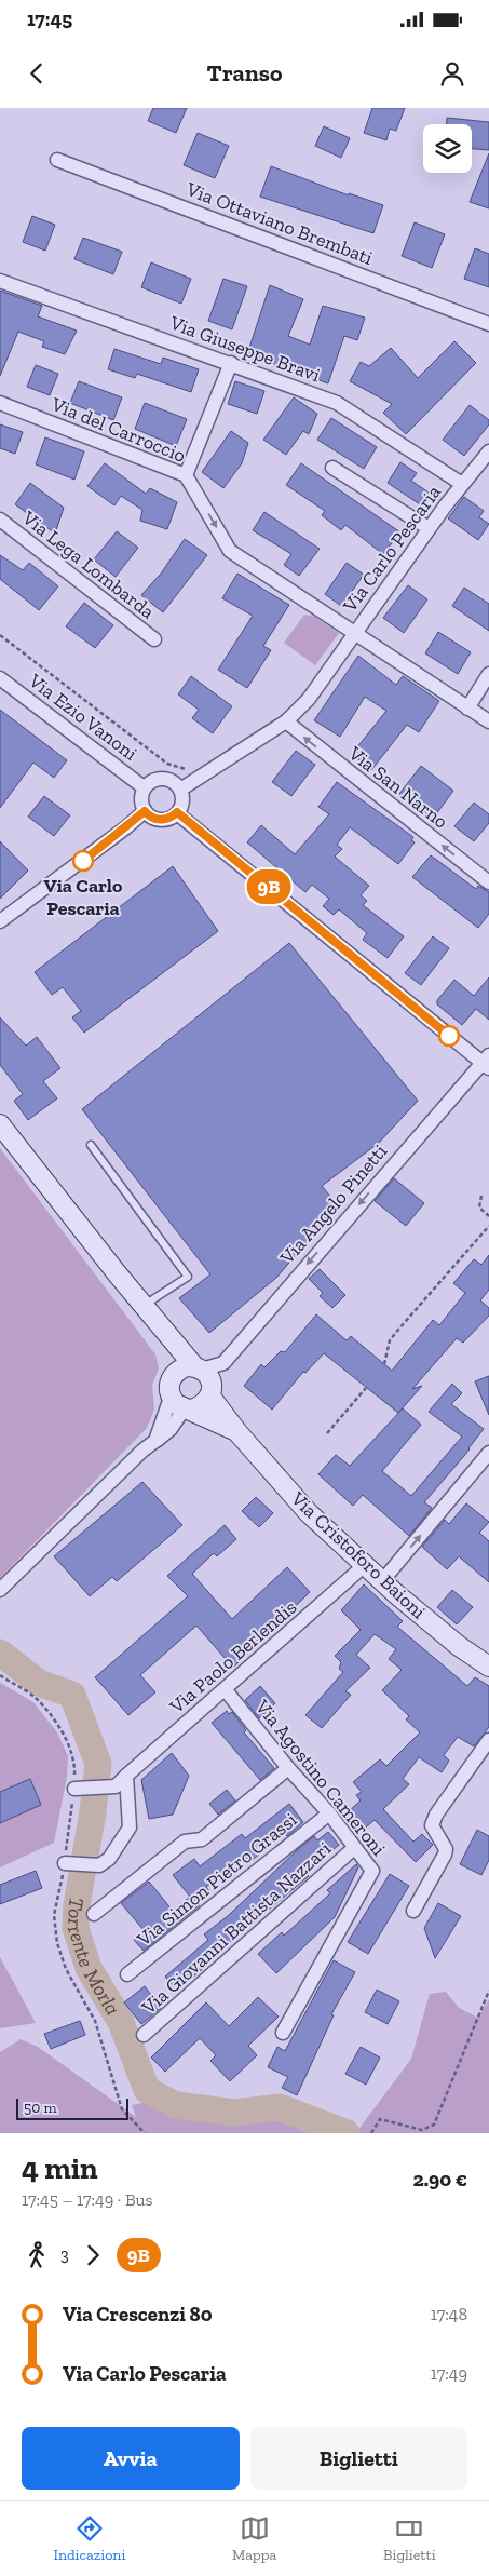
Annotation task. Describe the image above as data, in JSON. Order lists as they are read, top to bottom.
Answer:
{
  "streets": {
    "street": [
      "Via Ottaviano Brembati",
      "Via Giuseppe Bravi",
      "Via del Carroccio",
      "Via Carlo Pescaria",
      "Via Lega Lombarda",
      "Via Ezio Vanoni",
      "Via San Narno",
      "Via Angelo Pinetti",
      "Via Cristoforo Baioni",
      "Via Paolo Berlendis",
      "Via Agostino Cameroni",
      "Via Simon Pietro Grassi",
      "Via Giovanni Battista Nazzari"
    ]
  },
  "crossings": [
    ["Via Giuseppe Bravi", "Via Carlo Pescaria"],
    ["Via del Carroccio", "Via Carlo Pescaria"],
    ["Via Carlo Pescaria", "Via Ezio Vanoni"],
    ["Via Carlo Pescaria", "Via San Narno"],
    ["Via Angelo Pinetti", "Via Cristoforo Baioni"],
    ["Via Cristoforo Baioni", "Via Paolo Berlendis"],
    ["Via Paolo Berlendis", "Via Agostino Cameroni"],
    ["Via Agostino Cameroni", "Via Simon Pietro Grassi"],
    ["Via Agostino Cameroni", "Via Giovanni Battista Nazzari"]
  ],
  "one_way": ["Via del Carroccio", "Via San Narno", "Via Angelo Pinetti"],
  "water": ["Torrente Morla"],
  "places": ["Via Carlo Pescaria"],
  "lines": ["bus line 9B"],
  "scale_bar": "50 m",
  "page": {
    "status": "17:45",
    "header": "Transo",
    "on_map": "9B",
    "scale": "50 m",
    "heading": ["4 min", "17:45 – 17:49 · Bus", "2.90 €"],
    "legs": ["3", "9B"],
    "list": [
      {
        "name": "Via Crescenzi 80",
        "value": "17:48"
      },
      {
        "name": "Via Carlo Pescaria",
        "value": "17:49"
      }
    ],
    "buttons": ["Avvia", "Biglietti"],
    "tabs": ["Indicazioni", "Mappa", "Biglietti"]
  }
}
